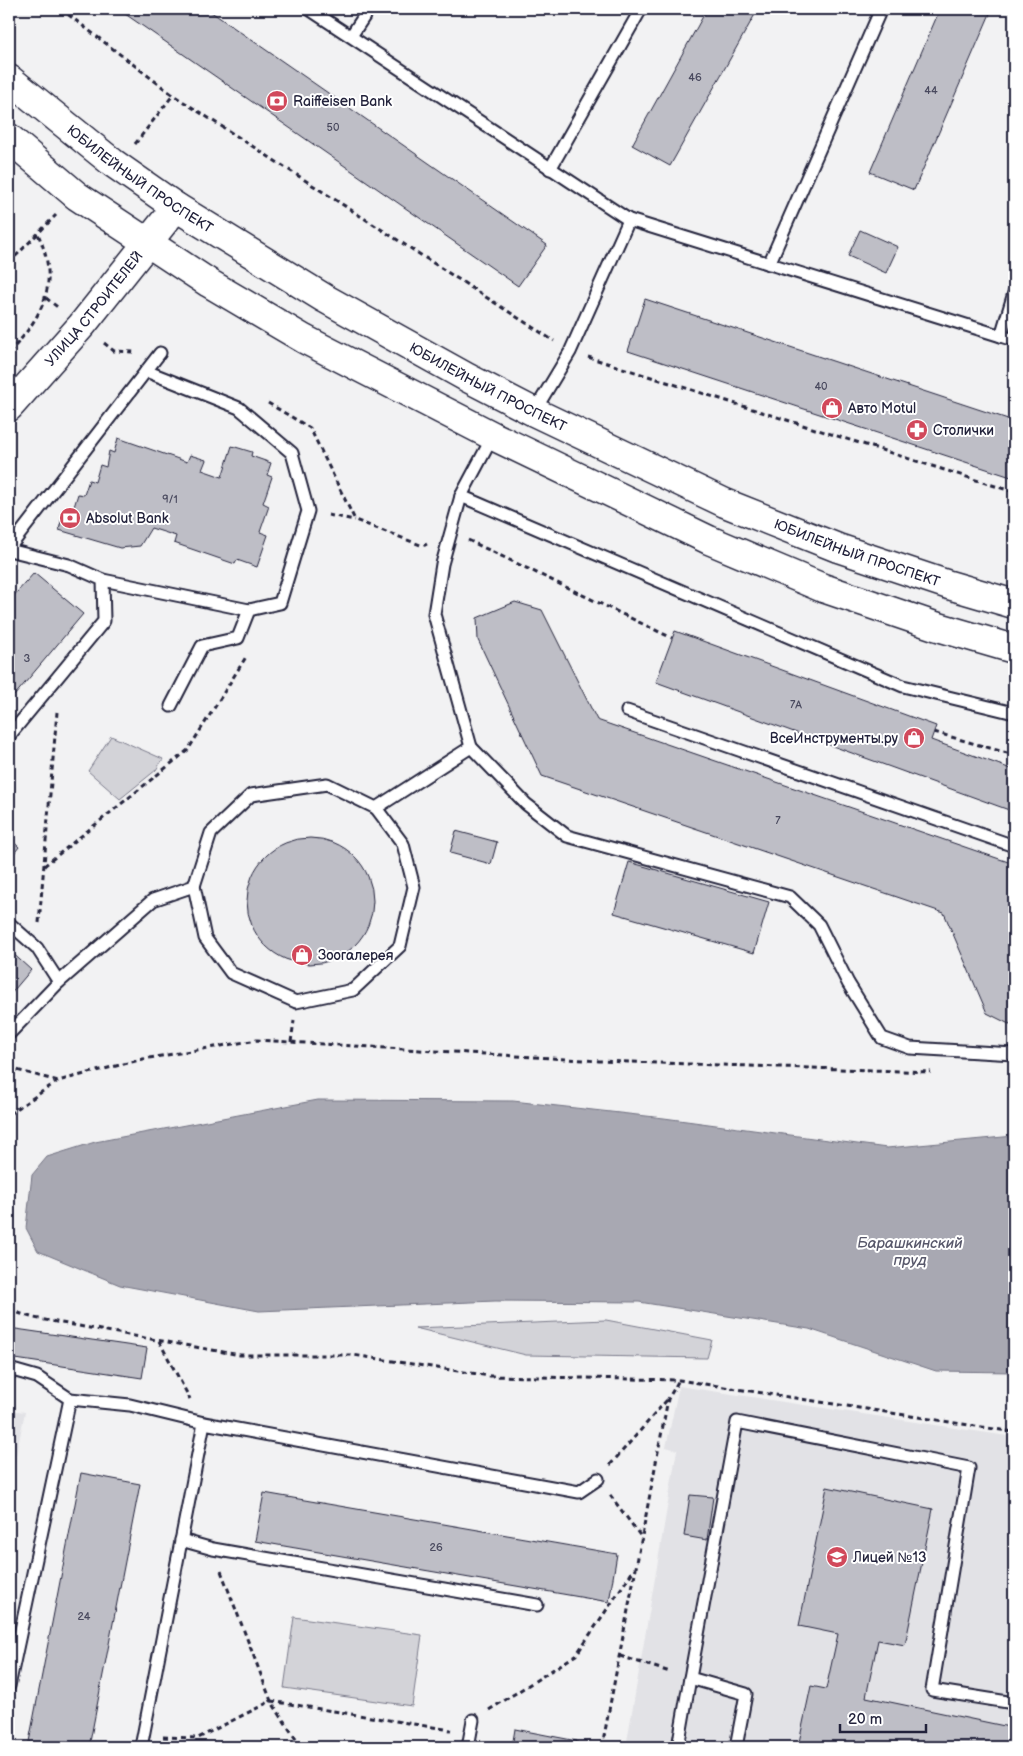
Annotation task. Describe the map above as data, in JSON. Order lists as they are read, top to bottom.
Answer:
{
  "streets": {
    "main road": ["ЮБИЛЕЙНЫЙ ПРОСПЕКТ", "УЛИЦА СТРОИТЕЛЕЙ"]
  },
  "crossings": [
    ["ЮБИЛЕЙНЫЙ ПРОСПЕКТ", "УЛИЦА СТРОИТЕЛЕЙ"]
  ],
  "water": ["Барашкинский пруд"],
  "places": {
    "bank": ["Raiffeisen Bank", "Absolut Bank"],
    "shop": ["Авто Motul", "ВсеИнструменты.ру", "Зоогалерея"],
    "pharmacy": ["Столички"],
    "school or university": ["Лицей №13"]
  },
  "house_numbers": [
    "46",
    "44",
    "50",
    "40",
    "9/1",
    "3",
    "7А",
    "7",
    "26",
    "24"
  ],
  "scale_bar": "20 m"
}
